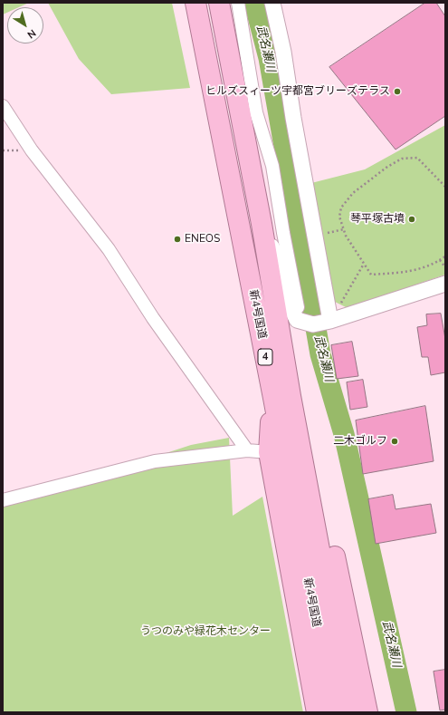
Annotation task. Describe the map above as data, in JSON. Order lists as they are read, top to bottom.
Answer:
{
  "streets": {
    "highway": ["新4号国道", "4"]
  },
  "water": ["武名瀬川"],
  "parks": ["うつのみや緑花木センター"],
  "places": [
    "ヒルズスィーツ宇都宮ブリーズテラス",
    "琴平塚古墳",
    "ENEOS",
    "二木ゴルフ"
  ],
  "north": "bottom right"
}
